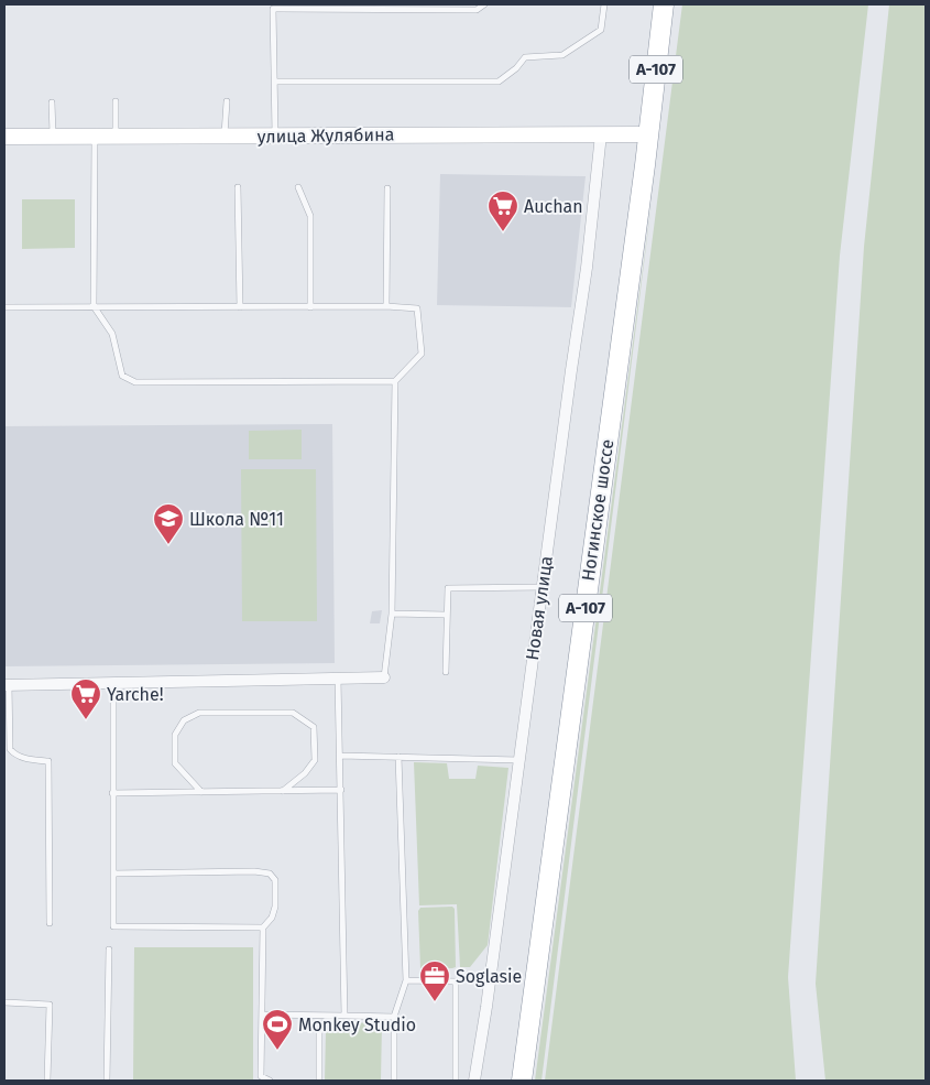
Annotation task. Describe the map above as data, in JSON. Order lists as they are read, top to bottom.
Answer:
{
  "streets": {
    "highway": ["А-107", "Ногинское шоссе"],
    "main road": ["улица Жулябина"],
    "street": ["Новая улица"]
  },
  "crossings": [
    ["улица Жулябина", "Ногинское шоссе"],
    ["улица Жулябина", "Новая улица"]
  ],
  "places": {
    "supermarket": ["Auchan", "Yarche!"],
    "school or university": ["Школа №11"],
    "office": ["Soglasie"],
    "sports": ["Monkey Studio"]
  }
}
